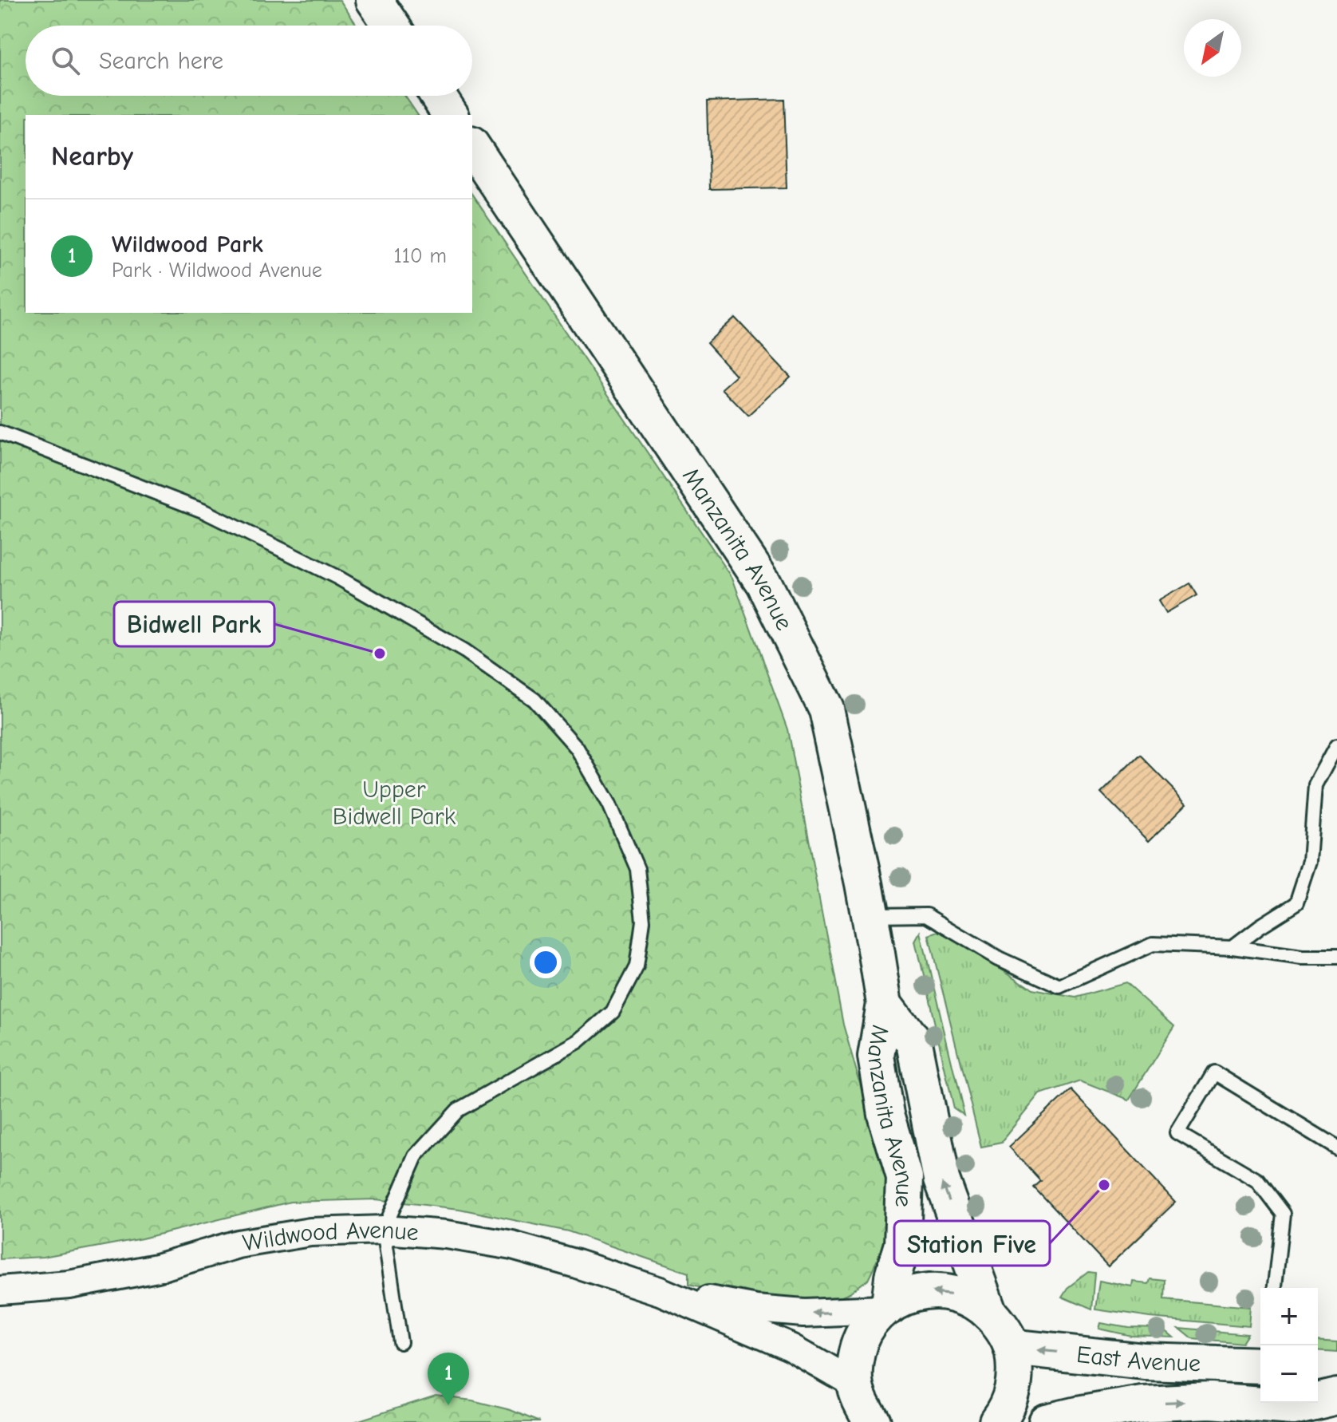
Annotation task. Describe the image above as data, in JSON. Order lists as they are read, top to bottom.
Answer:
{
  "streets": {
    "street": ["Manzanita Avenue", "Wildwood Avenue", "East Avenue"]
  },
  "crossings": [
    ["Manzanita Avenue", "Wildwood Avenue"]
  ],
  "parks": ["Upper Bidwell Park"],
  "places": ["Bidwell Park", "Station Five"],
  "north": "bottom left",
  "page": {
    "search": "Search here",
    "heading": "Nearby",
    "list": [
      {
        "mark": "1",
        "name": "Wildwood Park",
        "note": "Park · Wildwood Avenue",
        "value": "110 m"
      }
    ],
    "map_buttons": ["+", "−"],
    "pins": "1"
  }
}
